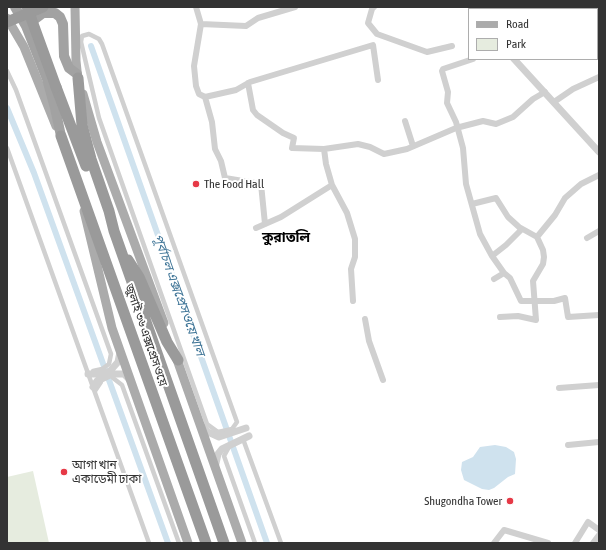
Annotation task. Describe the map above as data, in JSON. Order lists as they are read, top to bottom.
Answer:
{
  "streets": {
    "highway": ["জুলাই ৩৬ এক্সপ্রেসওয়ে"]
  },
  "districts": ["কুরাতলি"],
  "water": ["পূর্বাচল এক্সপ্রেসওয়ে খাল"],
  "places": ["The Food Hall", "আগা খান একাডেমী ঢাকা", "Shugondha Tower"],
  "legend": ["Road", "Park"]
}
